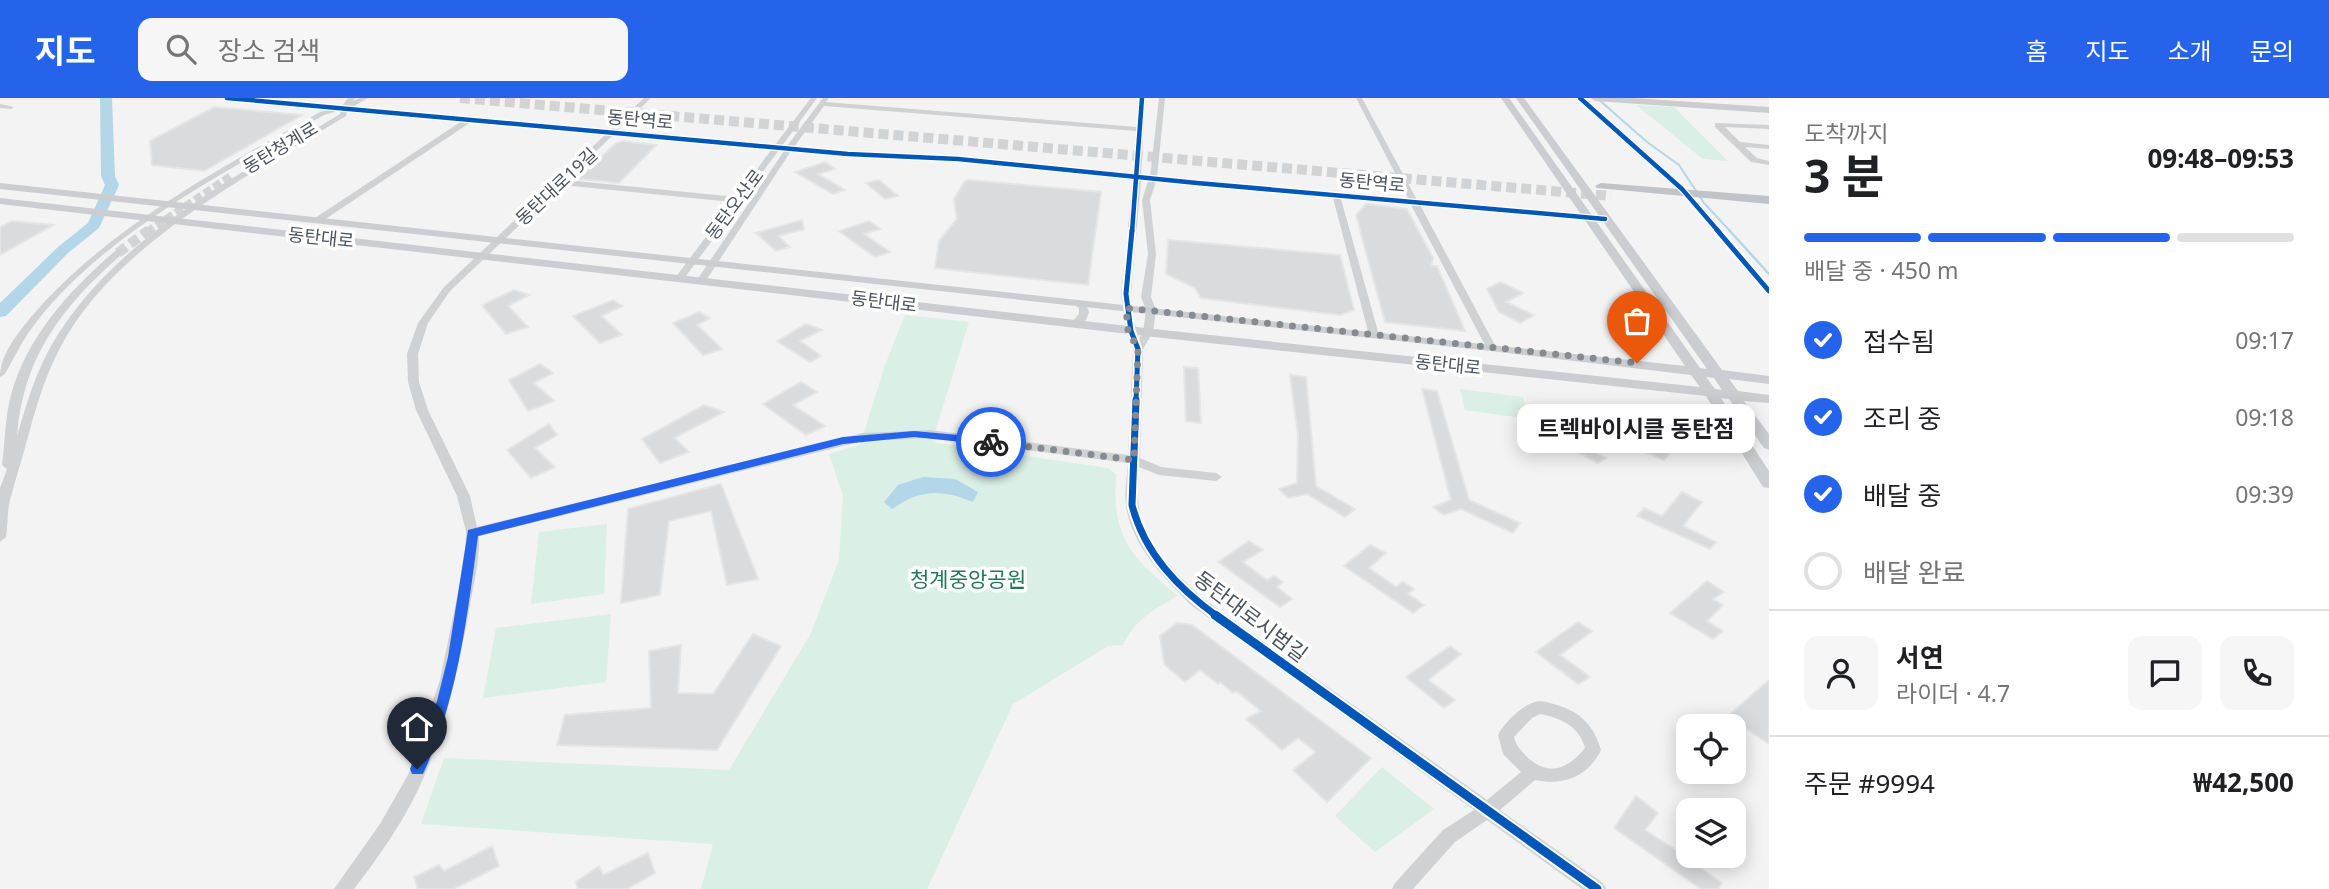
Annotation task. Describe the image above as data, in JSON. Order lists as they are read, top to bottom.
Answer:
{
  "streets": {
    "main road": ["동탄대로"],
    "street": [
      "동탄역로",
      "동탄대로19길",
      "동탄오산로",
      "동탄대로시범길"
    ],
    "cycle path": ["동탄청계로"]
  },
  "crossings": [
    ["동탄역로", "동탄대로19길"],
    ["동탄역로", "동탄오산로"],
    ["동탄역로", "동탄대로"],
    ["동탄대로19길", "동탄대로"],
    ["동탄오산로", "동탄대로"],
    ["동탄대로", "동탄대로시범길"]
  ],
  "parks": ["청계중앙공원"],
  "places": ["트렉바이시클 동탄점"],
  "page": {
    "header": "지도",
    "search": "장소 검색",
    "nav": [
      "홈",
      "지도",
      "소개",
      "문의"
    ],
    "heading": ["3 분", "도착까지", "09:48–09:53"],
    "panel": [
      "서연",
      "라이더 · 4.7",
      "주문 #9994",
      "₩42,500"
    ],
    "bar": "배달 중 · 450 m",
    "list": [
      ["접수됨", "09:17"],
      ["조리 중", "09:18"],
      ["배달 중", "09:39"],
      "배달 완료"
    ],
    "bubble": "트렉바이시클 동탄점"
  }
}
